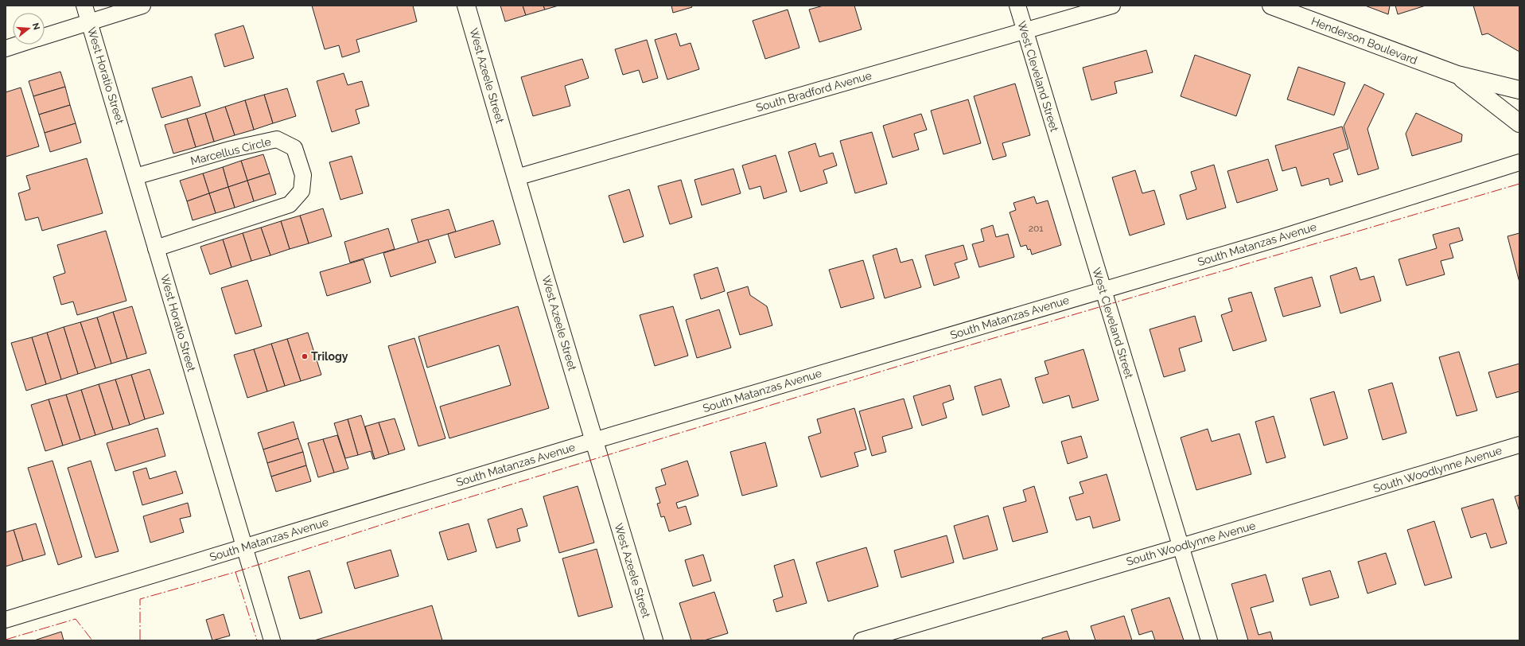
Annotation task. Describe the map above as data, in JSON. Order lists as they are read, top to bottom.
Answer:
{
  "streets": {
    "main road": ["Henderson Boulevard", "West Azeele Street"],
    "street": [
      "West Horatio Street",
      "West Cleveland Street",
      "South Bradford Avenue",
      "Marcellus Circle",
      "South Matanzas Avenue",
      "South Woodlynne Avenue"
    ]
  },
  "crossings": [
    ["West Horatio Street", "Marcellus Circle"],
    ["West Horatio Street", "South Matanzas Avenue"],
    ["West Azeele Street", "South Bradford Avenue"],
    ["West Azeele Street", "South Matanzas Avenue"],
    ["West Cleveland Street", "South Bradford Avenue"],
    ["West Cleveland Street", "South Matanzas Avenue"],
    ["West Cleveland Street", "South Woodlynne Avenue"]
  ],
  "places": ["Trilogy"],
  "house_numbers": ["201"],
  "north": "right"
}
